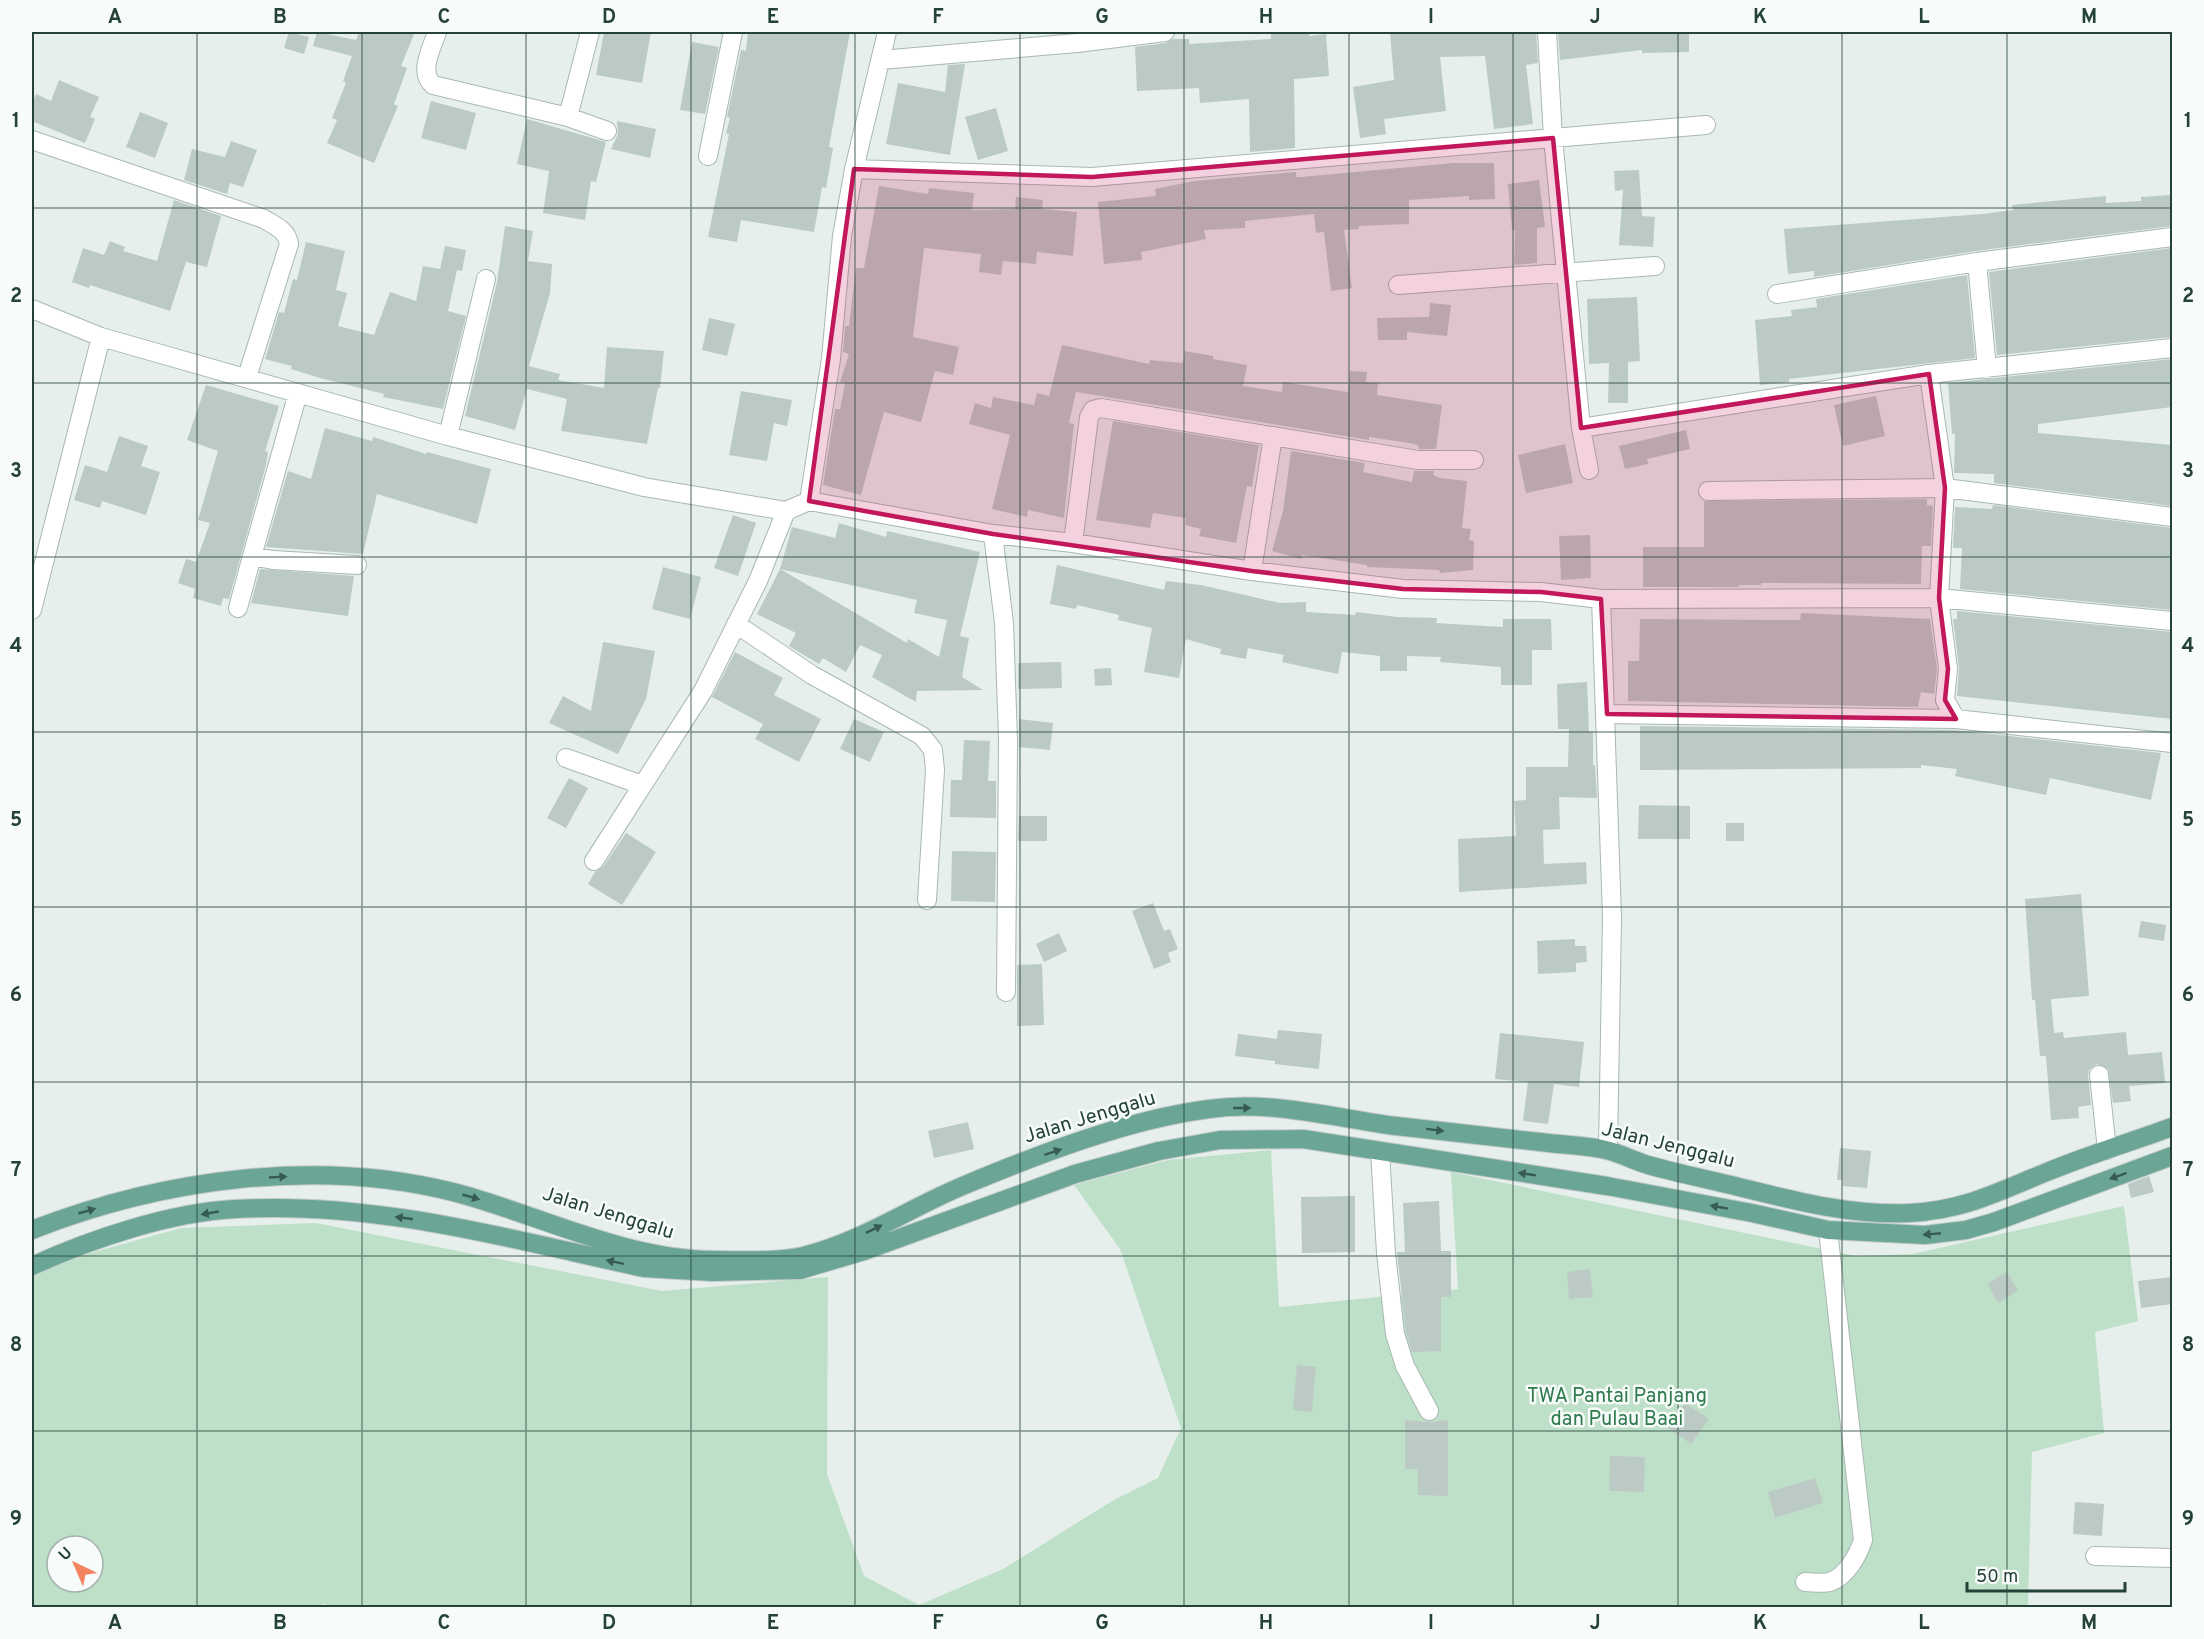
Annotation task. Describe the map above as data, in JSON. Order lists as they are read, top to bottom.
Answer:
{
  "streets": {
    "main road": ["Jalan Jenggalu"]
  },
  "parks": ["TWA Pantai Panjang dan Pulau Baai"],
  "scale_bar": "50 m",
  "north": "top left",
  "grid": {
    "columns": [
      "A",
      "B",
      "C",
      "D",
      "E",
      "F",
      "G",
      "H",
      "I",
      "J",
      "K",
      "L",
      "M"
    ],
    "rows": [
      "1",
      "2",
      "3",
      "4",
      "5",
      "6",
      "7",
      "8",
      "9"
    ]
  }
}
